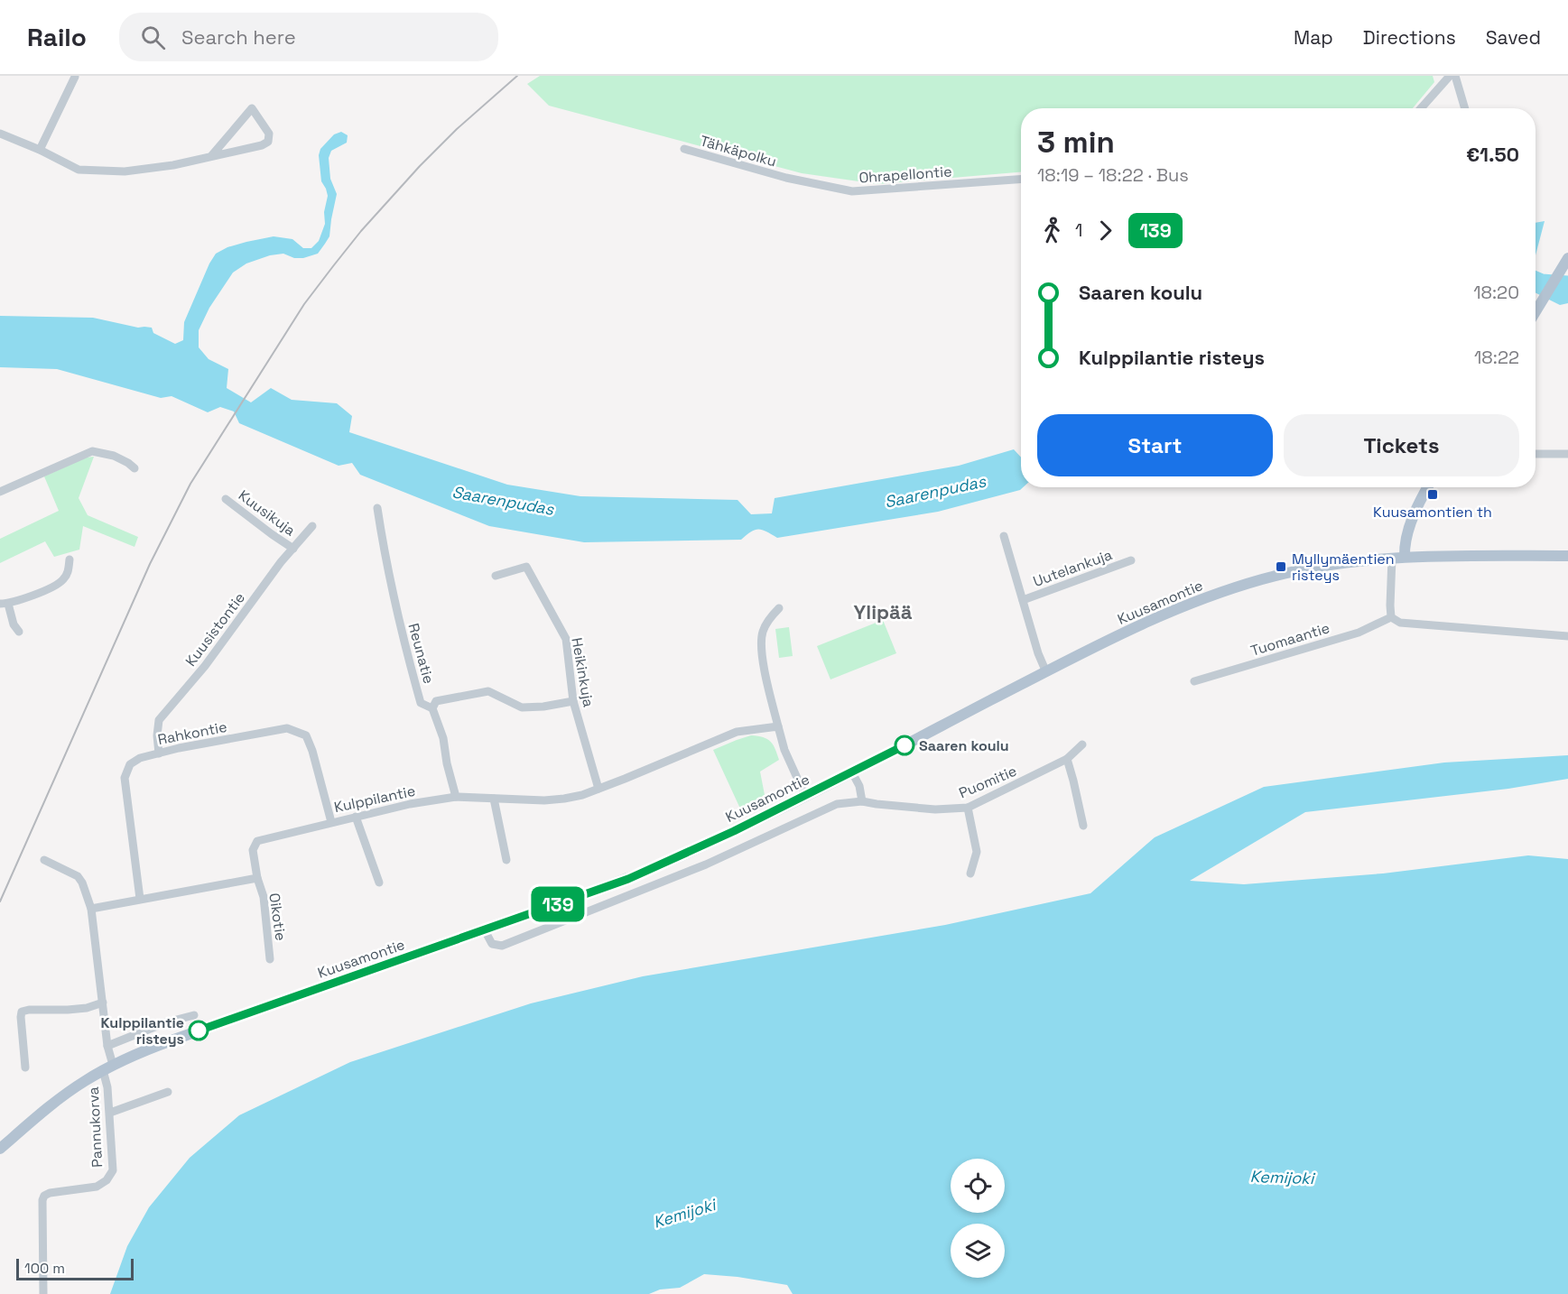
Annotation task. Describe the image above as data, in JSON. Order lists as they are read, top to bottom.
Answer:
{
  "streets": {
    "main road": ["Kuusamontie"],
    "street": [
      "Tähkäpolku",
      "Ohrapellontie",
      "Kuusikuja",
      "Uutelankuja",
      "Kuusistontie",
      "Tuomaantie",
      "Reunatie",
      "Heikinkuja",
      "Rahkontie",
      "Puomitie",
      "Kulppilantie",
      "Oikotie",
      "Pannukorva"
    ]
  },
  "crossings": [
    ["Tähkäpolku", "Ohrapellontie"],
    ["Kuusikuja", "Kuusistontie"],
    ["Uutelankuja", "Kuusamontie"],
    ["Kuusamontie", "Puomitie"],
    ["Kuusamontie", "Pannukorva"],
    ["Kuusistontie", "Rahkontie"],
    ["Reunatie", "Kulppilantie"],
    ["Heikinkuja", "Kulppilantie"],
    ["Rahkontie", "Kulppilantie"],
    ["Kulppilantie", "Oikotie"]
  ],
  "districts": ["Ylipää"],
  "water": ["Saarenpudas", "Kemijoki"],
  "places": {
    "transit": ["Kuusamontien th", "Myllymäentien risteys"],
    "other": ["Saaren koulu", "Kulppilantie risteys"]
  },
  "lines": ["bus line 139"],
  "scale_bar": "100 m",
  "page": {
    "header": "Railo",
    "search": "Search here",
    "nav": ["Map", "Directions", "Saved"],
    "on_map": "139",
    "heading": ["3 min", "18:19 – 18:22 · Bus", "€1.50"],
    "legs": ["1", "139"],
    "list": [
      {
        "name": "Saaren koulu",
        "value": "18:20"
      },
      {
        "name": "Kulppilantie risteys",
        "value": "18:22"
      }
    ],
    "buttons": ["Start", "Tickets"],
    "scale": "100 m"
  }
}
